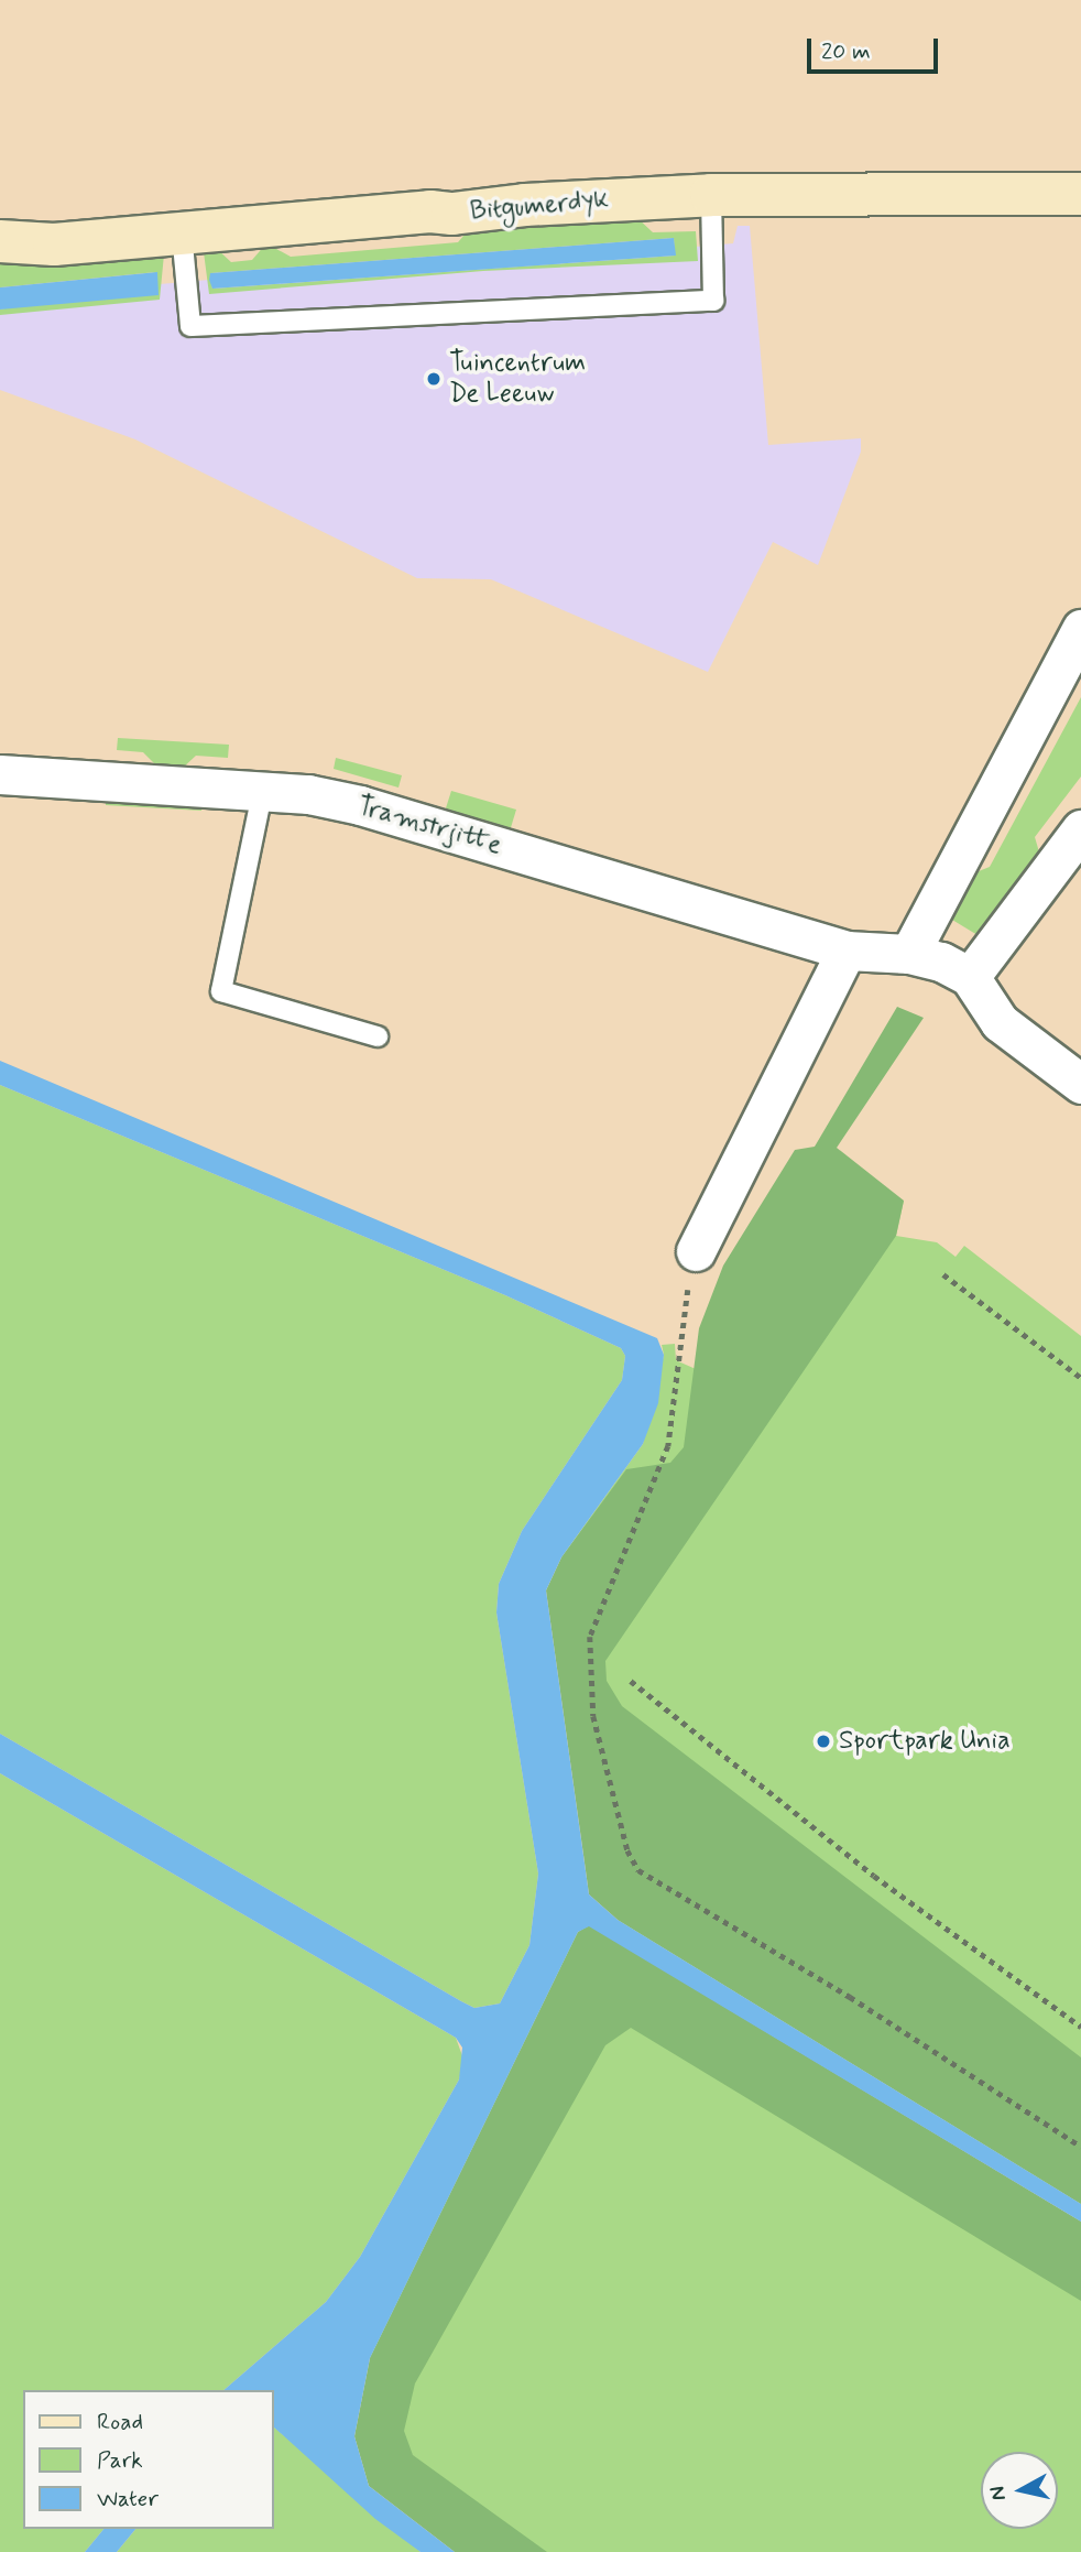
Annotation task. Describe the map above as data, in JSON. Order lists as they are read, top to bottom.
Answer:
{
  "streets": {
    "main road": ["Bitgumerdyk"],
    "street": ["Tramstrjitte"]
  },
  "places": ["Tuincentrum De Leeuw", "Sportpark Unia"],
  "legend": ["Road", "Park", "Water"],
  "scale_bar": "20 m",
  "north": "left"
}
